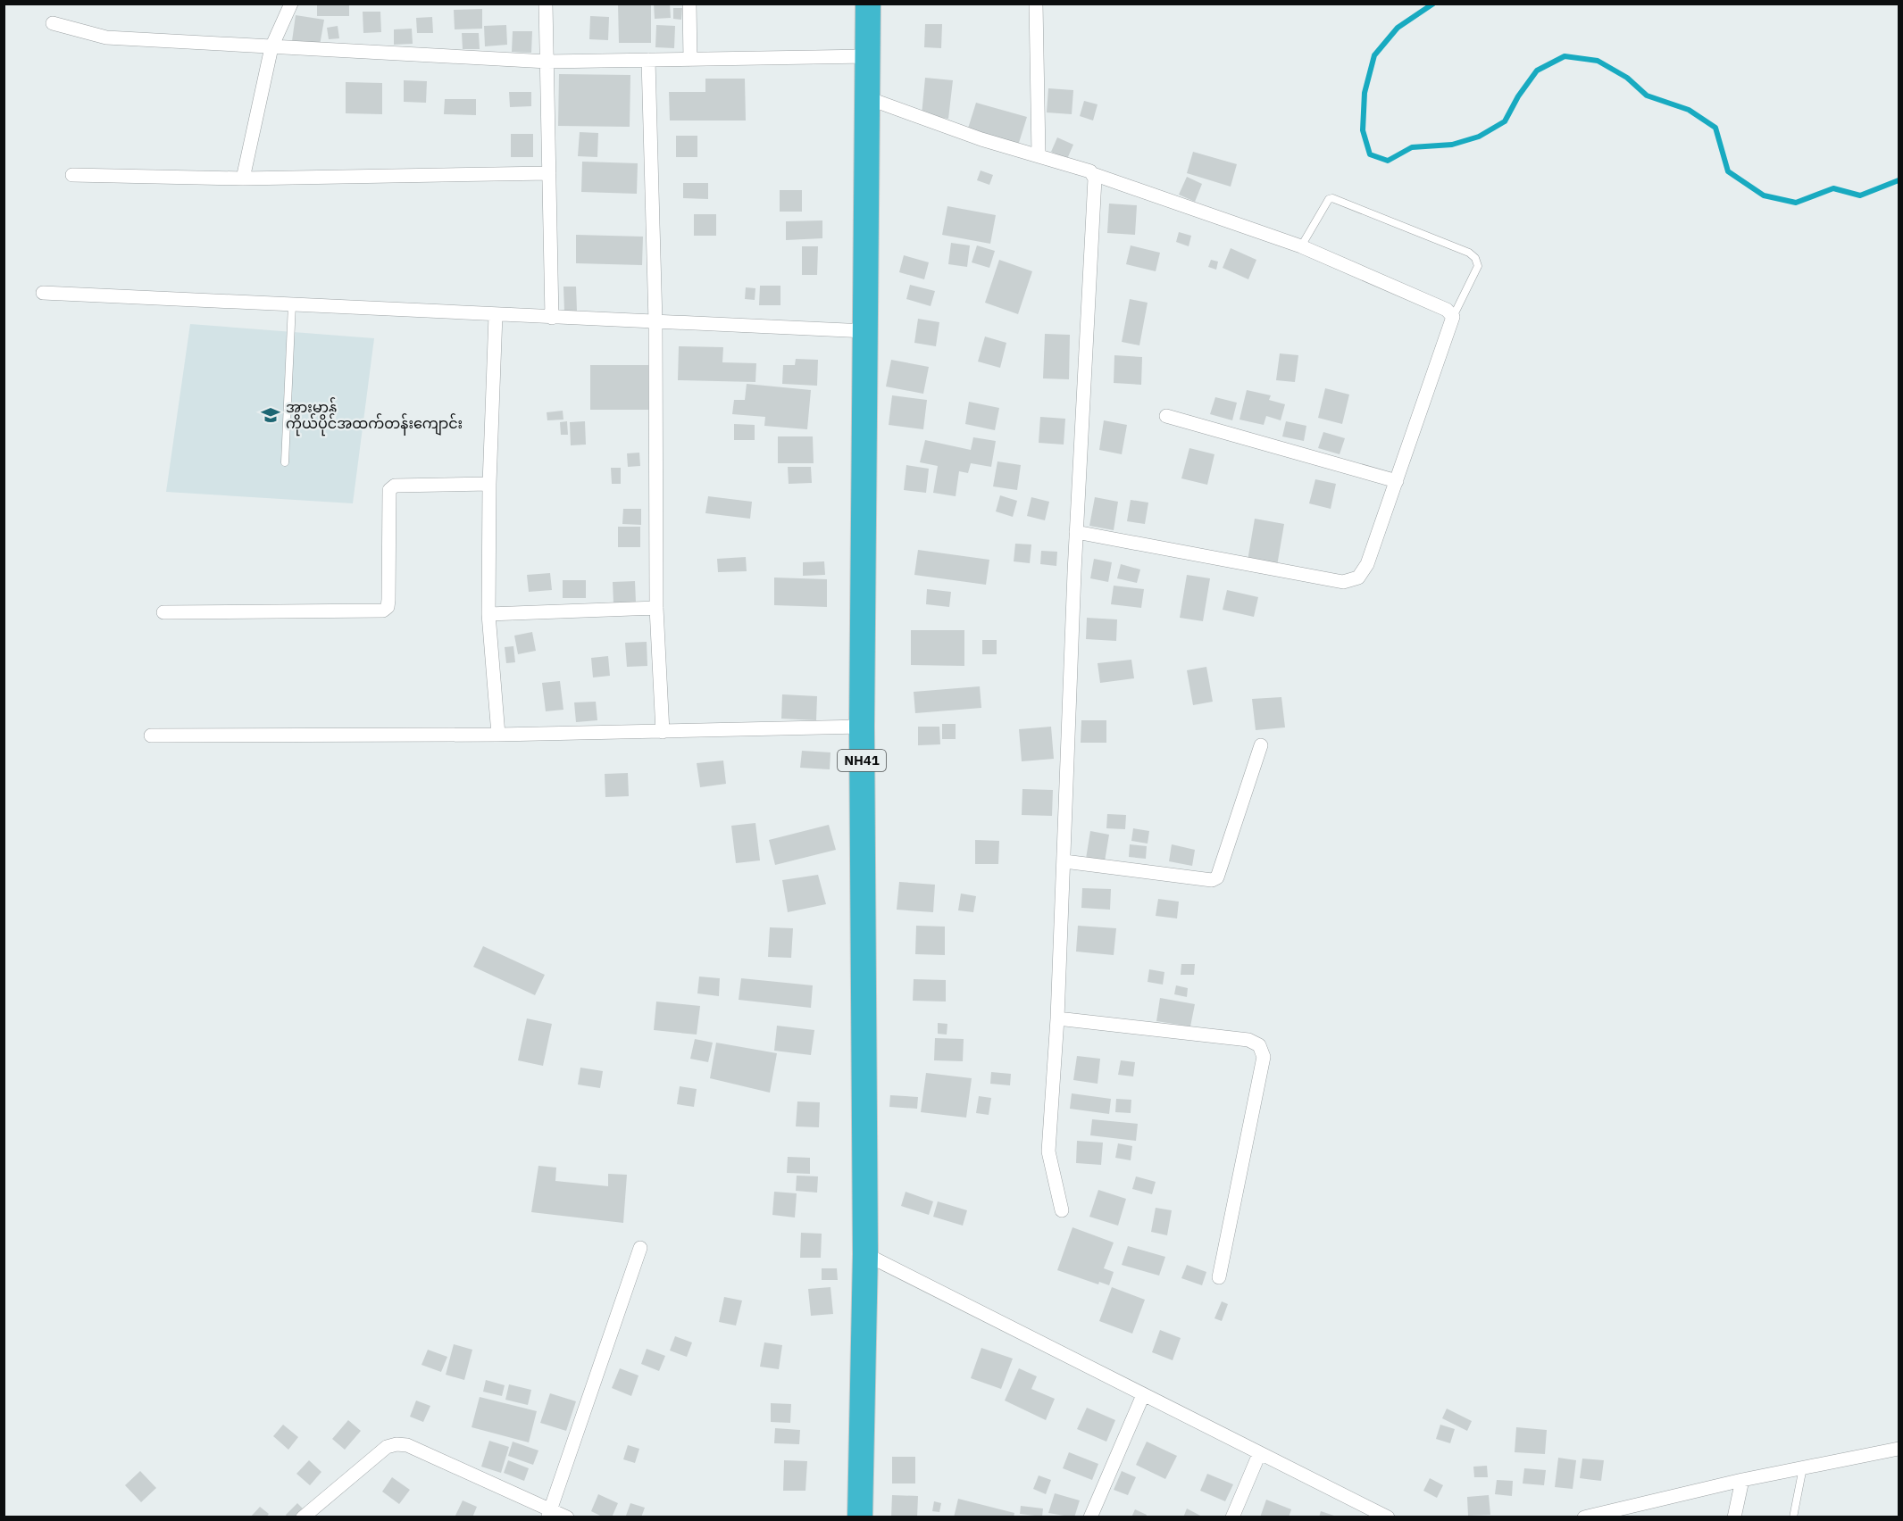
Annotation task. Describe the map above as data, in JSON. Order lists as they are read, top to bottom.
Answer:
{
  "streets": {
    "highway": ["NH41"]
  },
  "places": {
    "school or university": ["အားမာန် ကိုယ်ပိုင်အထက်တန်းကျောင်း"]
  }
}
